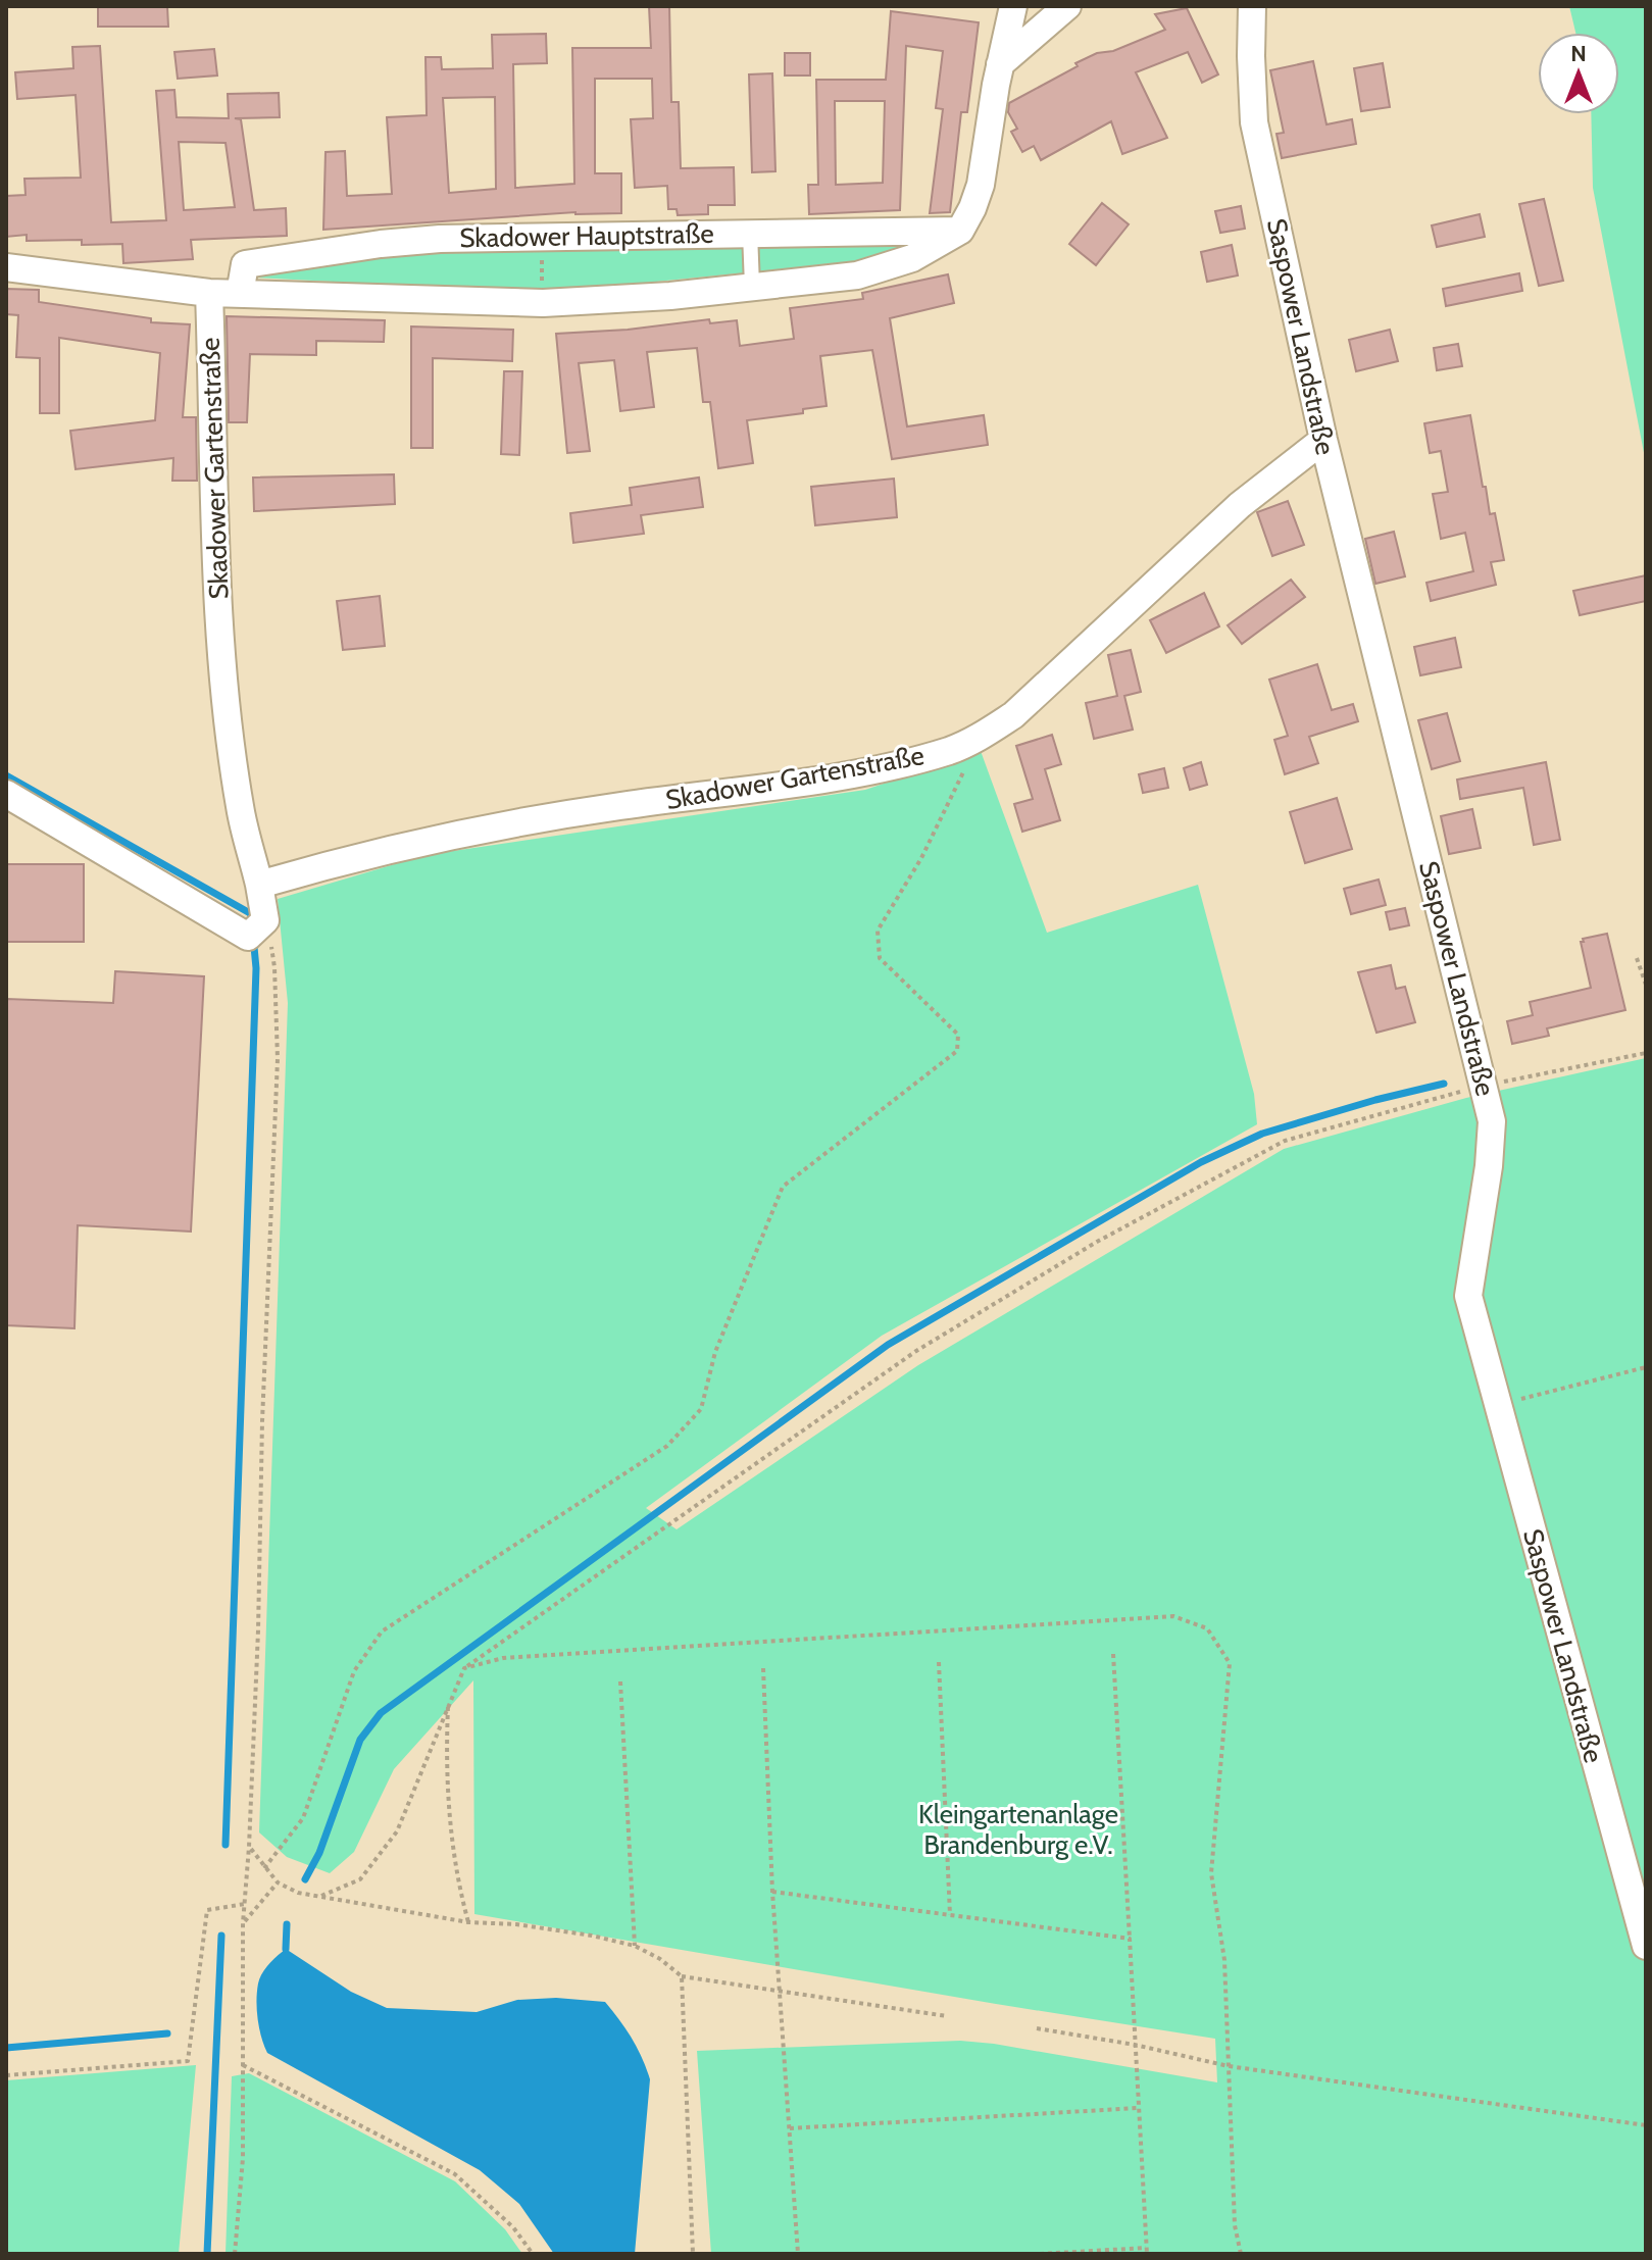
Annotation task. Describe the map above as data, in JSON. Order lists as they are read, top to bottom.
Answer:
{
  "streets": {
    "street": ["Skadower Hauptstraße", "Saspower Landstraße", "Skadower Gartenstraße"]
  },
  "crossings": [
    ["Saspower Landstraße", "Skadower Gartenstraße"]
  ],
  "parks": ["Kleingartenanlage Brandenburg e.V."],
  "north": "top"
}
